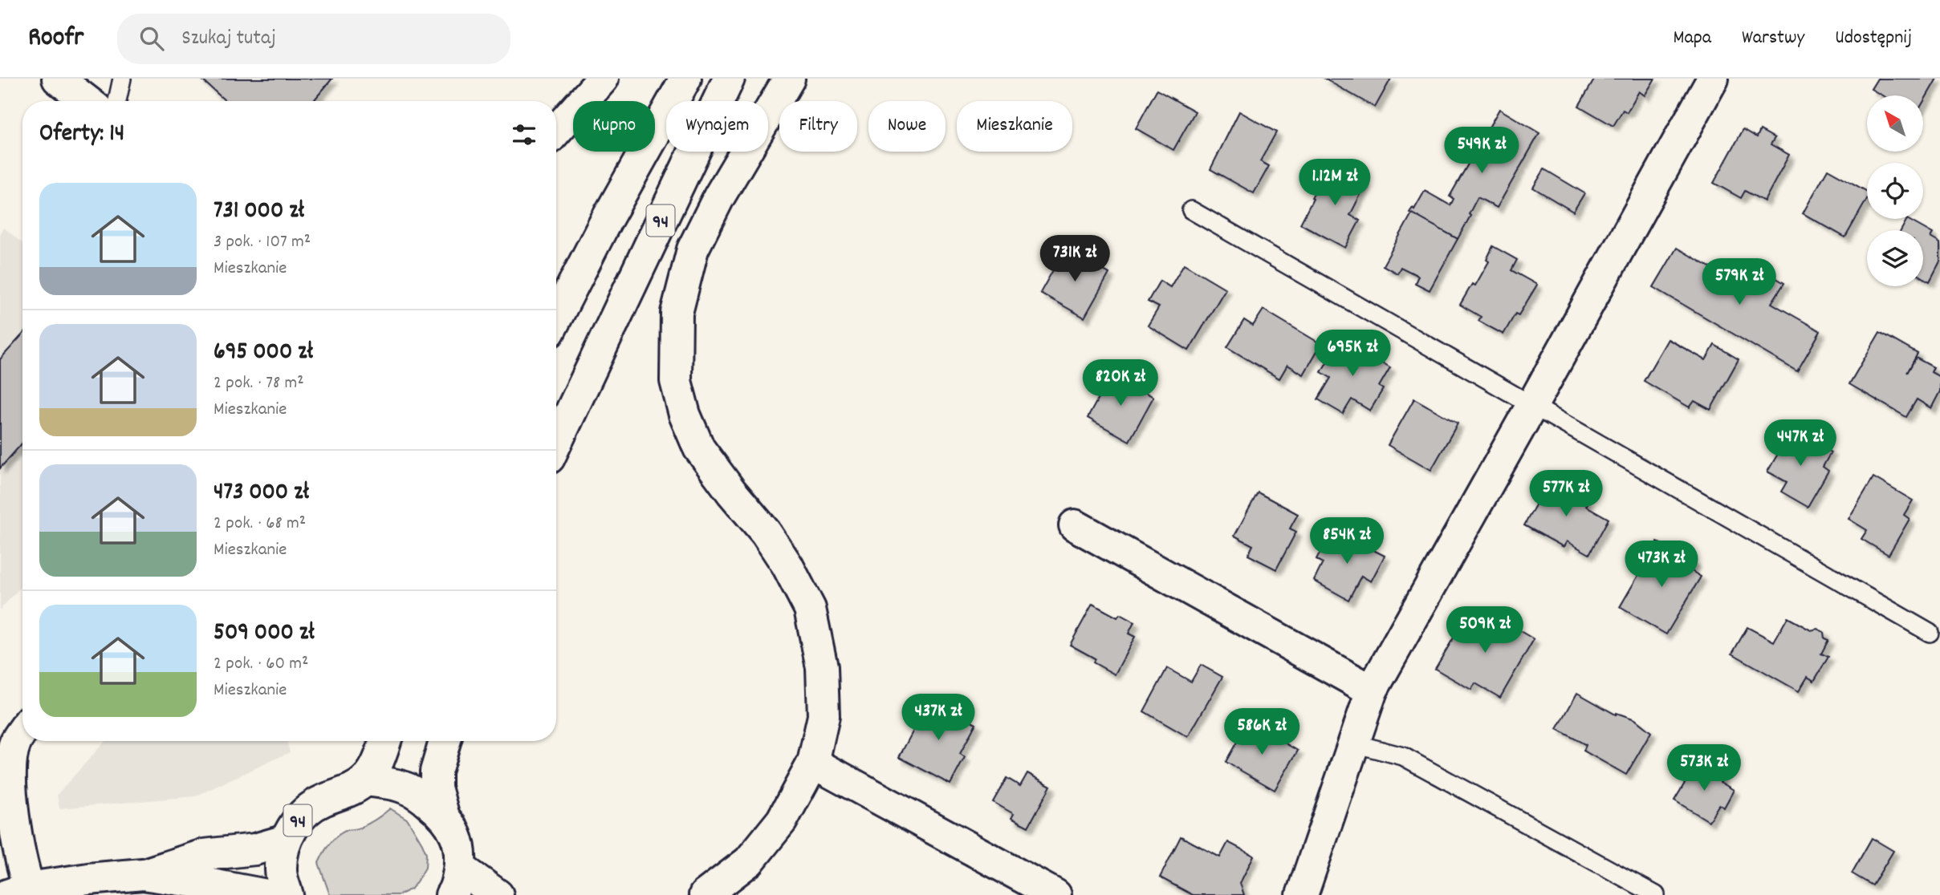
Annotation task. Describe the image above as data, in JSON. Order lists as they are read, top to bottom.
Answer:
{
  "streets": {
    "street": ["94"]
  },
  "north": "top left",
  "page": {
    "header": "Roofr",
    "search": "Szukaj tutaj",
    "nav": ["Mapa", "Warstwy", "Udostępnij"],
    "chip": [
      "Kupno",
      "Wynajem",
      "Filtry",
      "Nowe",
      "Mieszkanie"
    ],
    "heading": "Oferty: 14",
    "price": [
      "549K zł",
      "1.12M zł",
      "731K zł",
      "579K zł",
      "695K zł",
      "820K zł",
      "447K zł",
      "577K zł",
      "854K zł",
      "473K zł",
      "509K zł",
      "437K zł",
      "586K zł",
      "573K zł"
    ],
    "list": [
      {
        "name": "731 000 zł",
        "note": "3 pok. · 107 m² · Mieszkanie"
      },
      {
        "name": "695 000 zł",
        "note": "2 pok. · 78 m² · Mieszkanie"
      },
      {
        "name": "473 000 zł",
        "note": "2 pok. · 68 m² · Mieszkanie"
      },
      {
        "name": "509 000 zł",
        "note": "2 pok. · 60 m² · Mieszkanie"
      }
    ]
  }
}
